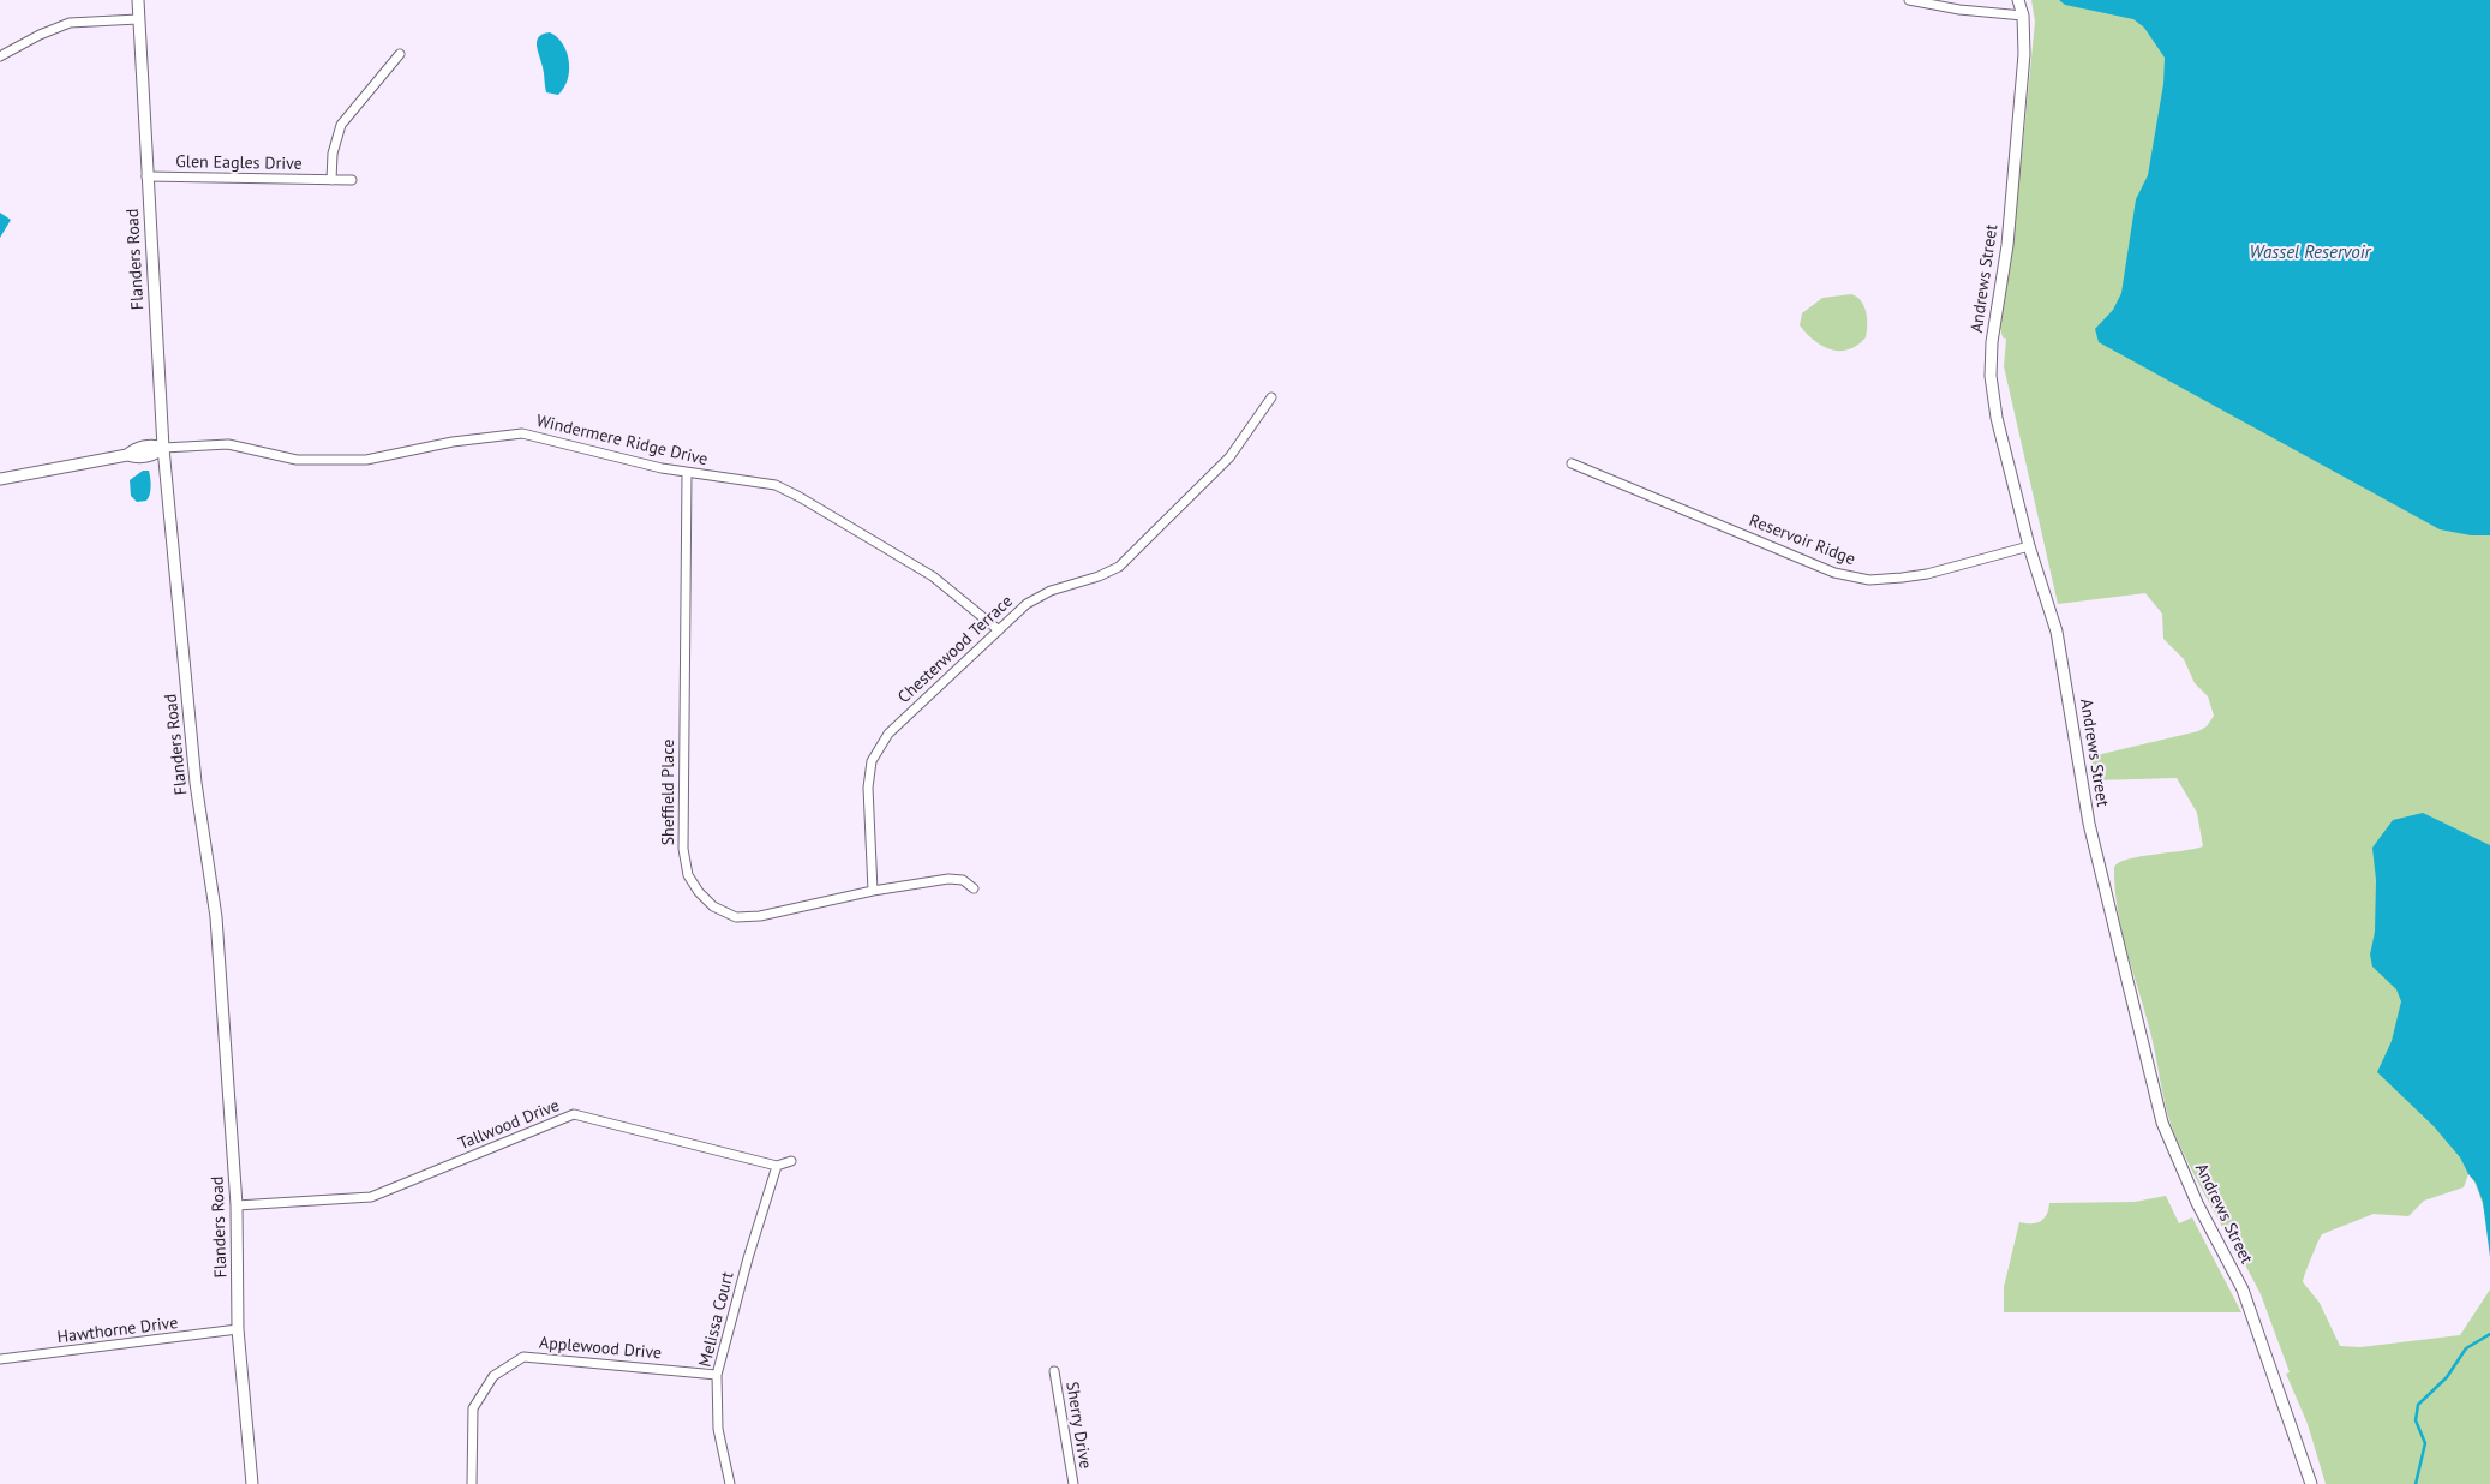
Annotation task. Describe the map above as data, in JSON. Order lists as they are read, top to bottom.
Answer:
{
  "streets": {
    "street": [
      "Glen Eagles Drive",
      "Flanders Road",
      "Andrews Street",
      "Windermere Ridge Drive",
      "Reservoir Ridge",
      "Chesterwood Terrace",
      "Sheffield Place",
      "Tallwood Drive",
      "Melissa Court",
      "Hawthorne Drive",
      "Applewood Drive",
      "Sherry Drive"
    ]
  },
  "crossings": [
    ["Glen Eagles Drive", "Flanders Road"],
    ["Flanders Road", "Windermere Ridge Drive"],
    ["Flanders Road", "Tallwood Drive"],
    ["Flanders Road", "Hawthorne Drive"],
    ["Andrews Street", "Reservoir Ridge"],
    ["Windermere Ridge Drive", "Chesterwood Terrace"],
    ["Windermere Ridge Drive", "Sheffield Place"],
    ["Chesterwood Terrace", "Sheffield Place"],
    ["Tallwood Drive", "Melissa Court"],
    ["Melissa Court", "Applewood Drive"]
  ],
  "water": ["Wassel Reservoir"]
}
